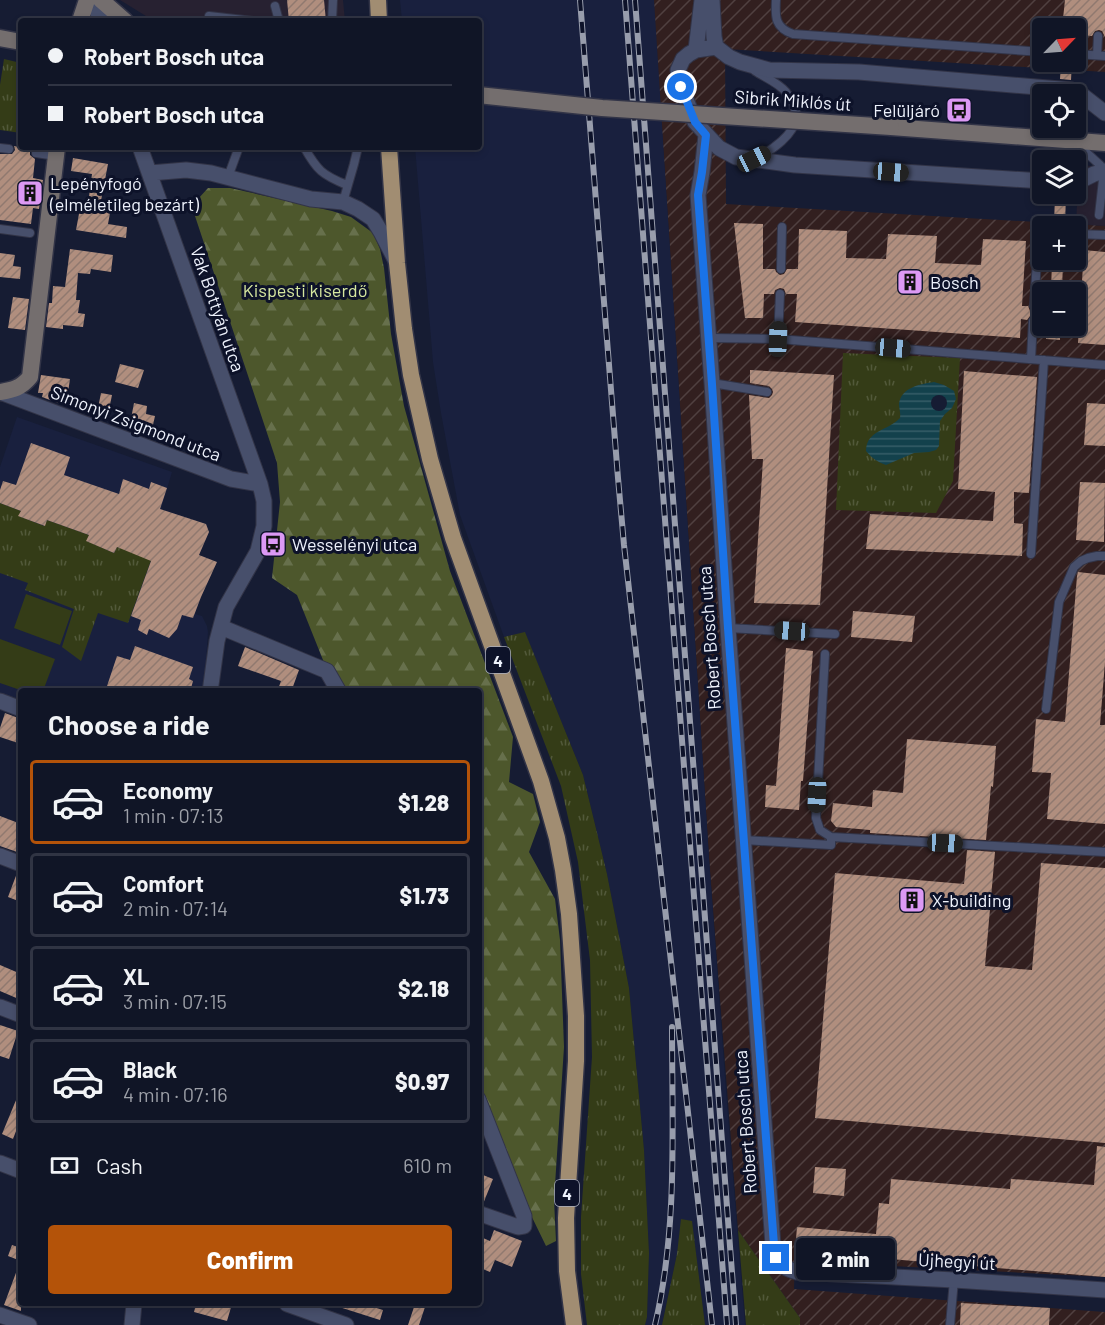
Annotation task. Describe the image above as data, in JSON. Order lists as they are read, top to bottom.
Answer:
{
  "streets": {
    "main road": ["Sibrik Miklós út", "Simonyi Zsigmond utca", "4"],
    "street": ["Vak Bottyán utca", "Robert Bosch utca", "Újhegyi út"]
  },
  "crossings": [
    ["Vak Bottyán utca", "Simonyi Zsigmond utca"],
    ["Robert Bosch utca", "Újhegyi út"]
  ],
  "parks": ["Kispesti kiserdő"],
  "places": {
    "bus stop": ["Felüljáró", "Wesselényi utca"],
    "building": ["Lepényfogó (elméletileg bezárt)", "Bosch", "X-building"]
  },
  "north": "top right",
  "page": {
    "map_buttons": ["+", "−"],
    "banner": ["Robert Bosch utca", "Robert Bosch utca"],
    "heading": "Choose a ride",
    "list": [
      {
        "name": "Economy",
        "note": "1 min · 07:13",
        "value": "$1.28"
      },
      {
        "name": "Comfort",
        "note": "2 min · 07:14",
        "value": "$1.73"
      },
      {
        "name": "XL",
        "note": "3 min · 07:15",
        "value": "$2.18"
      },
      {
        "name": "Black",
        "note": "4 min · 07:16",
        "value": "$0.97"
      }
    ],
    "pay": ["Cash", "610 m"],
    "buttons": "Confirm",
    "bubble": "2 min"
  }
}
